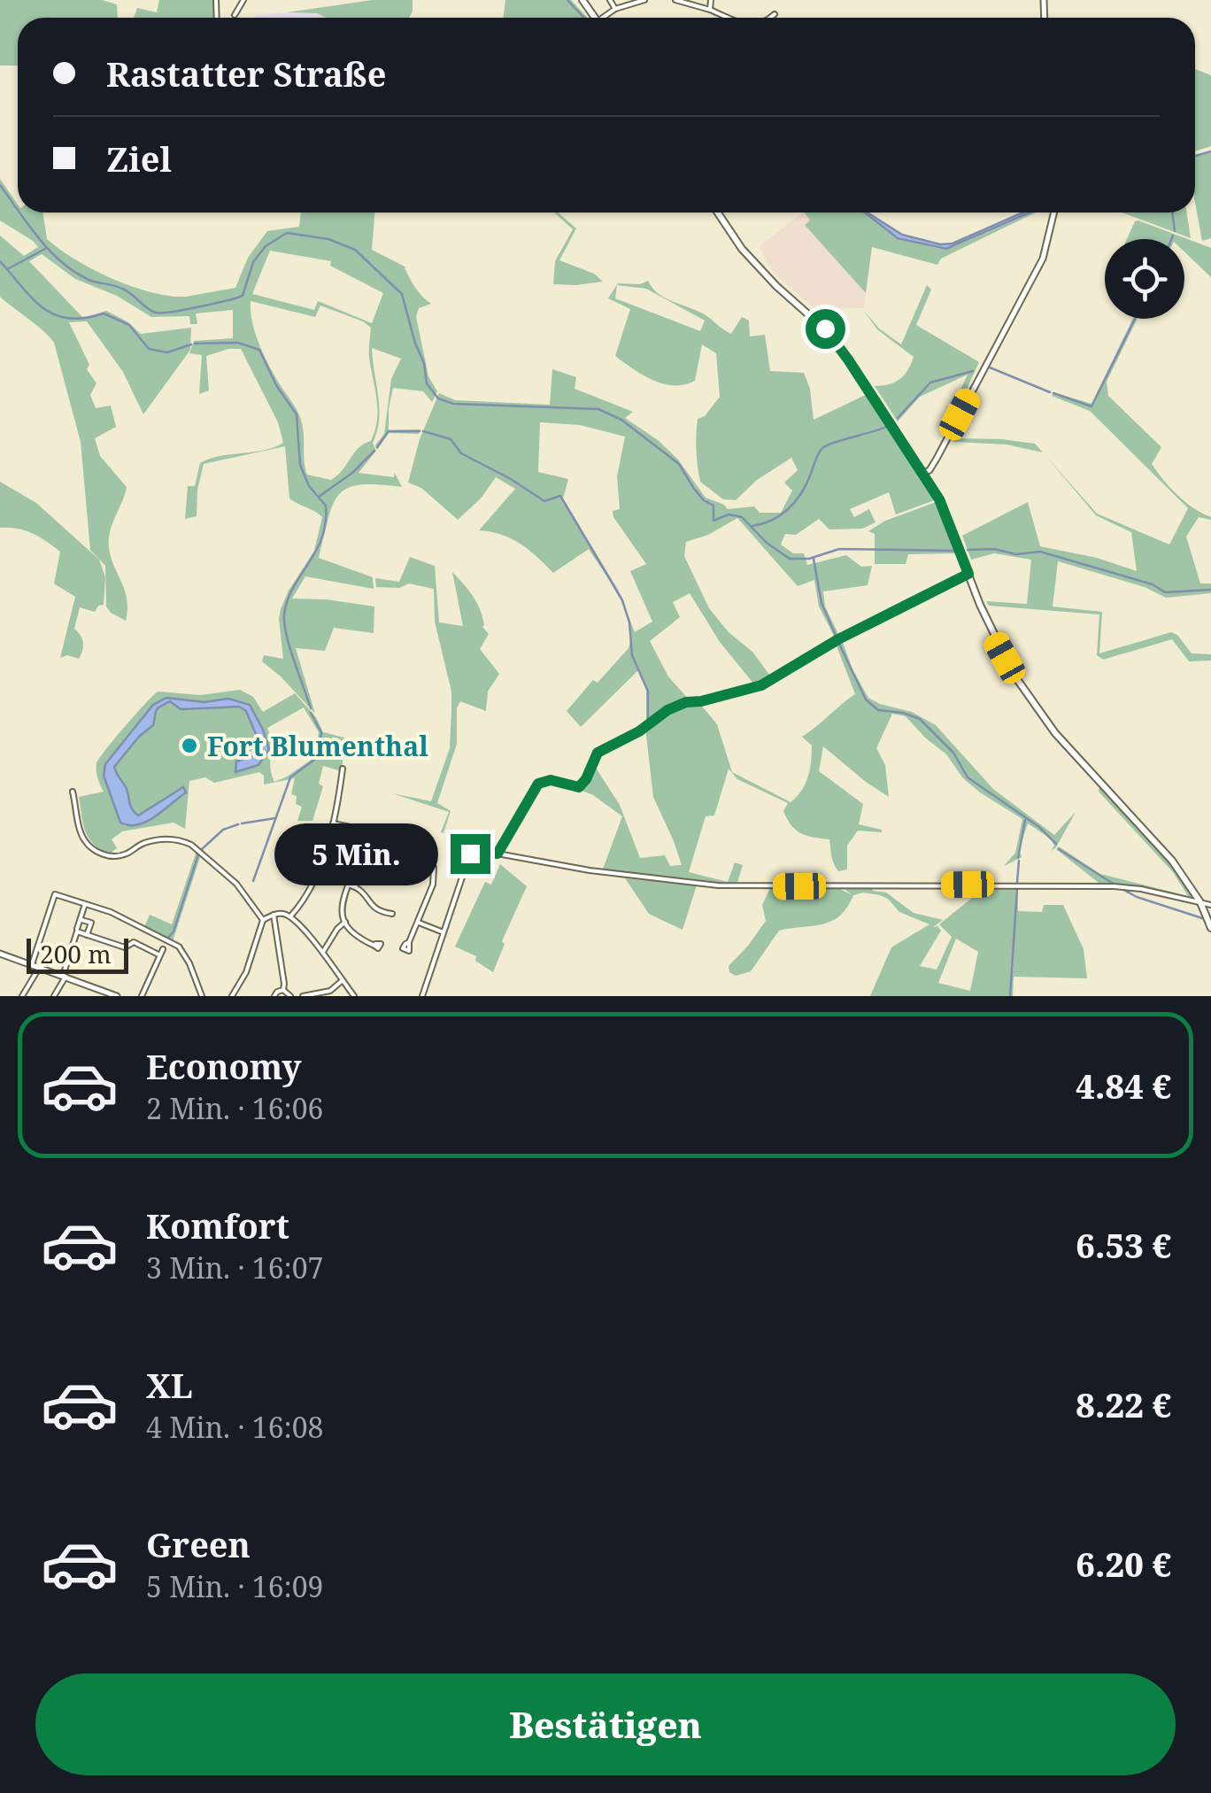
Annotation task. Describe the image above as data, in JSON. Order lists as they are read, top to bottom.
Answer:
{
  "places": ["Fort Blumenthal"],
  "scale_bar": "200 m",
  "page": {
    "banner": ["Rastatter Straße", "Ziel"],
    "bubble": "5 Min.",
    "scale": "200 m",
    "list": [
      {
        "name": "Economy",
        "note": "2 Min. · 16:06",
        "value": "4.84 €"
      },
      {
        "name": "Komfort",
        "note": "3 Min. · 16:07",
        "value": "6.53 €"
      },
      {
        "name": "XL",
        "note": "4 Min. · 16:08",
        "value": "8.22 €"
      },
      {
        "name": "Green",
        "note": "5 Min. · 16:09",
        "value": "6.20 €"
      }
    ],
    "buttons": "Bestätigen"
  }
}
